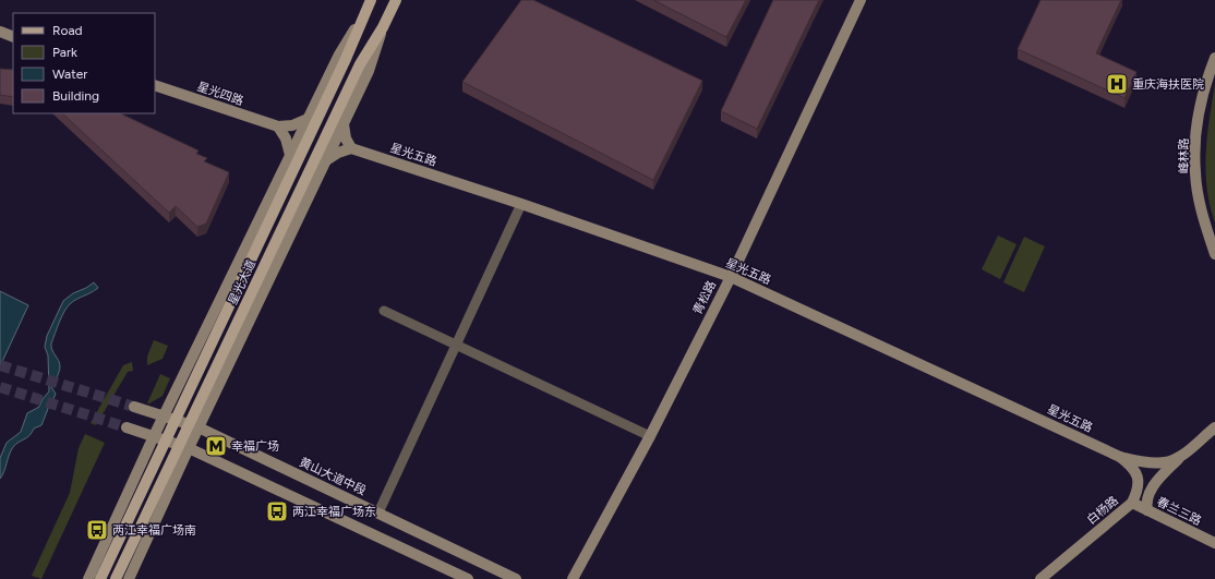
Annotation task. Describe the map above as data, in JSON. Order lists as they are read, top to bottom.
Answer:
{
  "streets": {
    "main road": ["星光大道"],
    "street": [
      "星光四路",
      "星光五路",
      "峰林路",
      "青松路",
      "黄山大道中段",
      "白杨路",
      "春兰三路"
    ]
  },
  "crossings": [
    ["星光五路", "青松路"],
    ["星光五路", "白杨路"],
    ["白杨路", "春兰三路"]
  ],
  "places": {
    "hospital": ["重庆海扶医院"],
    "metro station": ["幸福广场"],
    "bus stop": ["两江幸福广场东", "两江幸福广场南"]
  },
  "legend": [
    "Road",
    "Park",
    "Water",
    "Building"
  ]
}
